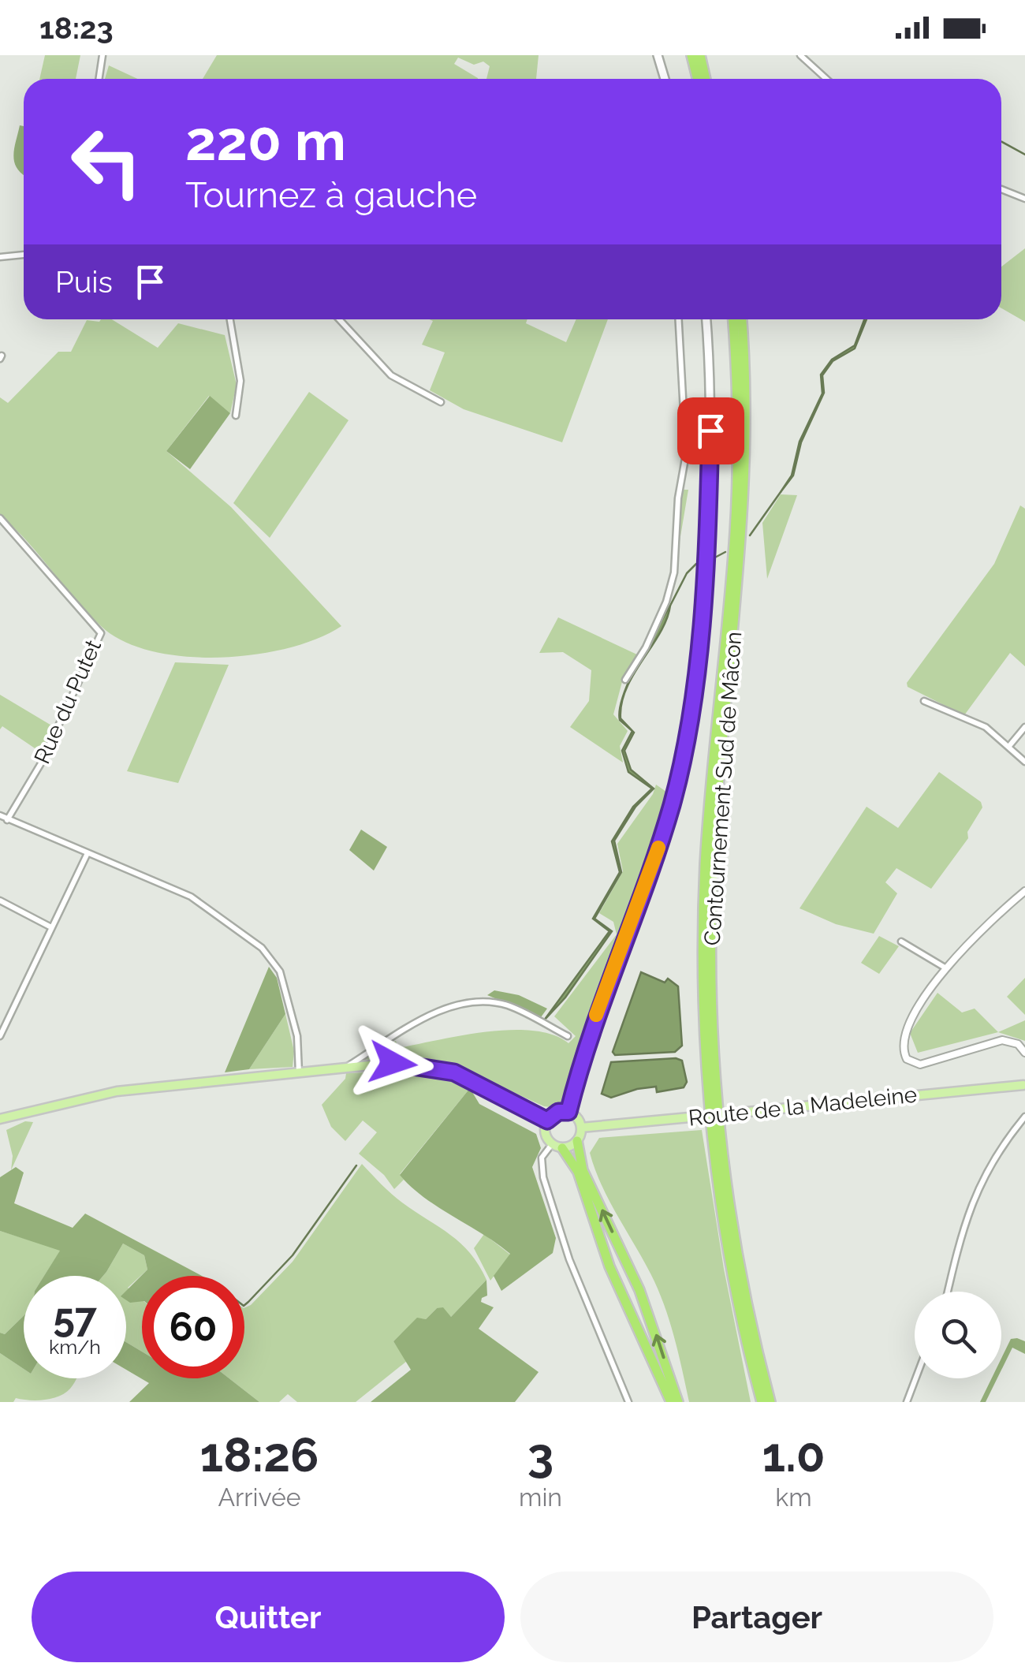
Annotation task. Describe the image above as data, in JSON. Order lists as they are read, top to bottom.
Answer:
{
  "streets": {
    "highway": ["Contournement Sud de Mâcon"],
    "main road": ["Route de la Madeleine"],
    "street": ["Rue du Putet"]
  },
  "page": {
    "status": "18:23",
    "turn": ["220 m", "Tournez à gauche"],
    "then": "Puis",
    "speed": "57 km/h",
    "limit": "60",
    "eta": [
      "18:26",
      "Arrivée",
      "3",
      "min",
      "1.0",
      "km"
    ],
    "buttons": ["Quitter", "Partager"]
  }
}
